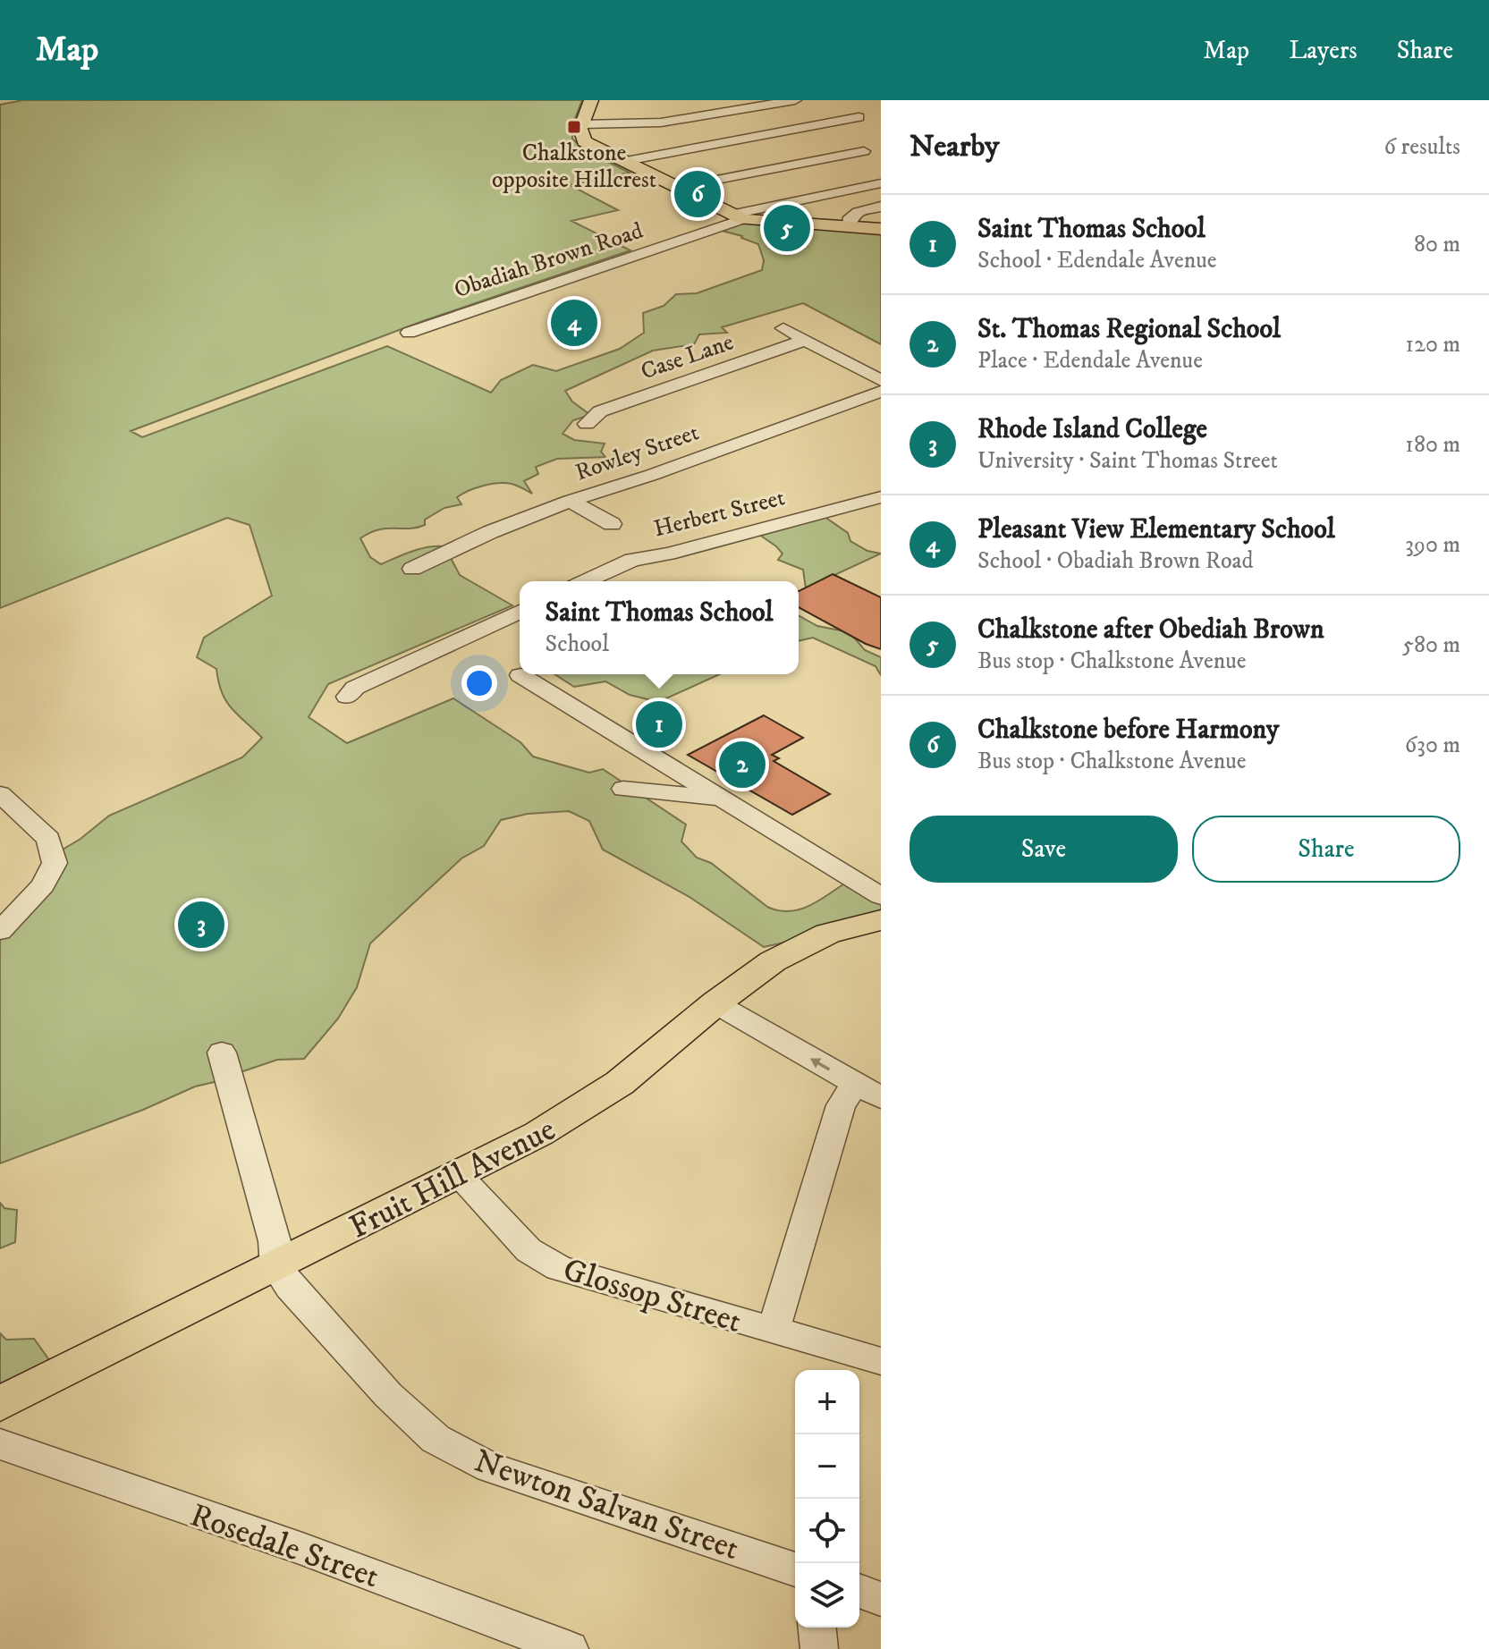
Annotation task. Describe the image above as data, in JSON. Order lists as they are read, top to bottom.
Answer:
{
  "streets": {
    "main road": ["Fruit Hill Avenue"],
    "street": [
      "Obadiah Brown Road",
      "Case Lane",
      "Rowley Street",
      "Herbert Street",
      "Glossop Street",
      "Newton Salvan Street",
      "Rosedale Street"
    ]
  },
  "crossings": [
    ["Fruit Hill Avenue", "Glossop Street"],
    ["Fruit Hill Avenue", "Newton Salvan Street"]
  ],
  "places": {
    "transit": ["Chalkstone opposite Hillcrest"]
  },
  "page": {
    "header": "Map",
    "nav": ["Map", "Layers", "Share"],
    "heading": ["Nearby", "6 results"],
    "pins": [
      "6",
      "5",
      "4",
      "1",
      "2",
      "3"
    ],
    "list": [
      {
        "mark": "1",
        "name": "Saint Thomas School",
        "note": "School · Edendale Avenue",
        "value": "80 m"
      },
      {
        "mark": "2",
        "name": "St. Thomas Regional School",
        "note": "Place · Edendale Avenue",
        "value": "120 m"
      },
      {
        "mark": "3",
        "name": "Rhode Island College",
        "note": "University · Saint Thomas Street",
        "value": "180 m"
      },
      {
        "mark": "4",
        "name": "Pleasant View Elementary School",
        "note": "School · Obadiah Brown Road",
        "value": "390 m"
      },
      {
        "mark": "5",
        "name": "Chalkstone after Obediah Brown",
        "note": "Bus stop · Chalkstone Avenue",
        "value": "580 m"
      },
      {
        "mark": "6",
        "name": "Chalkstone before Harmony",
        "note": "Bus stop · Chalkstone Avenue",
        "value": "630 m"
      }
    ],
    "popup": ["Saint Thomas School", "School"],
    "buttons": ["Save", "Share"],
    "map_buttons": ["+", "−"]
  }
}
